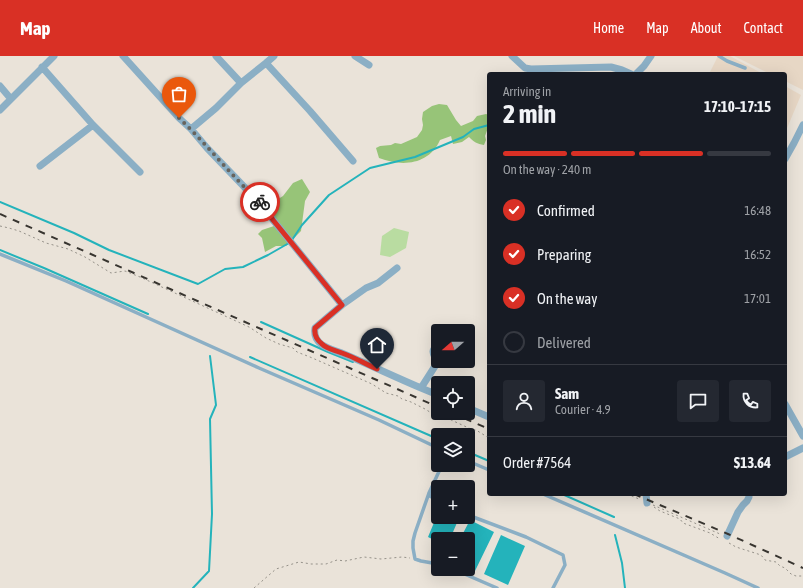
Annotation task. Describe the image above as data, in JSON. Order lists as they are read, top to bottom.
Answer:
{
  "north": "left",
  "page": {
    "header": "Map",
    "nav": [
      "Home",
      "Map",
      "About",
      "Contact"
    ],
    "heading": ["2 min", "Arriving in", "17:10–17:15"],
    "panel": [
      "Sam",
      "Courier · 4.9",
      "Order #7564",
      "$13.64"
    ],
    "bar": "On the way · 240 m",
    "list": [
      ["Confirmed", "16:48"],
      ["Preparing", "16:52"],
      ["On the way", "17:01"],
      "Delivered"
    ],
    "map_buttons": ["+", "−"]
  }
}
